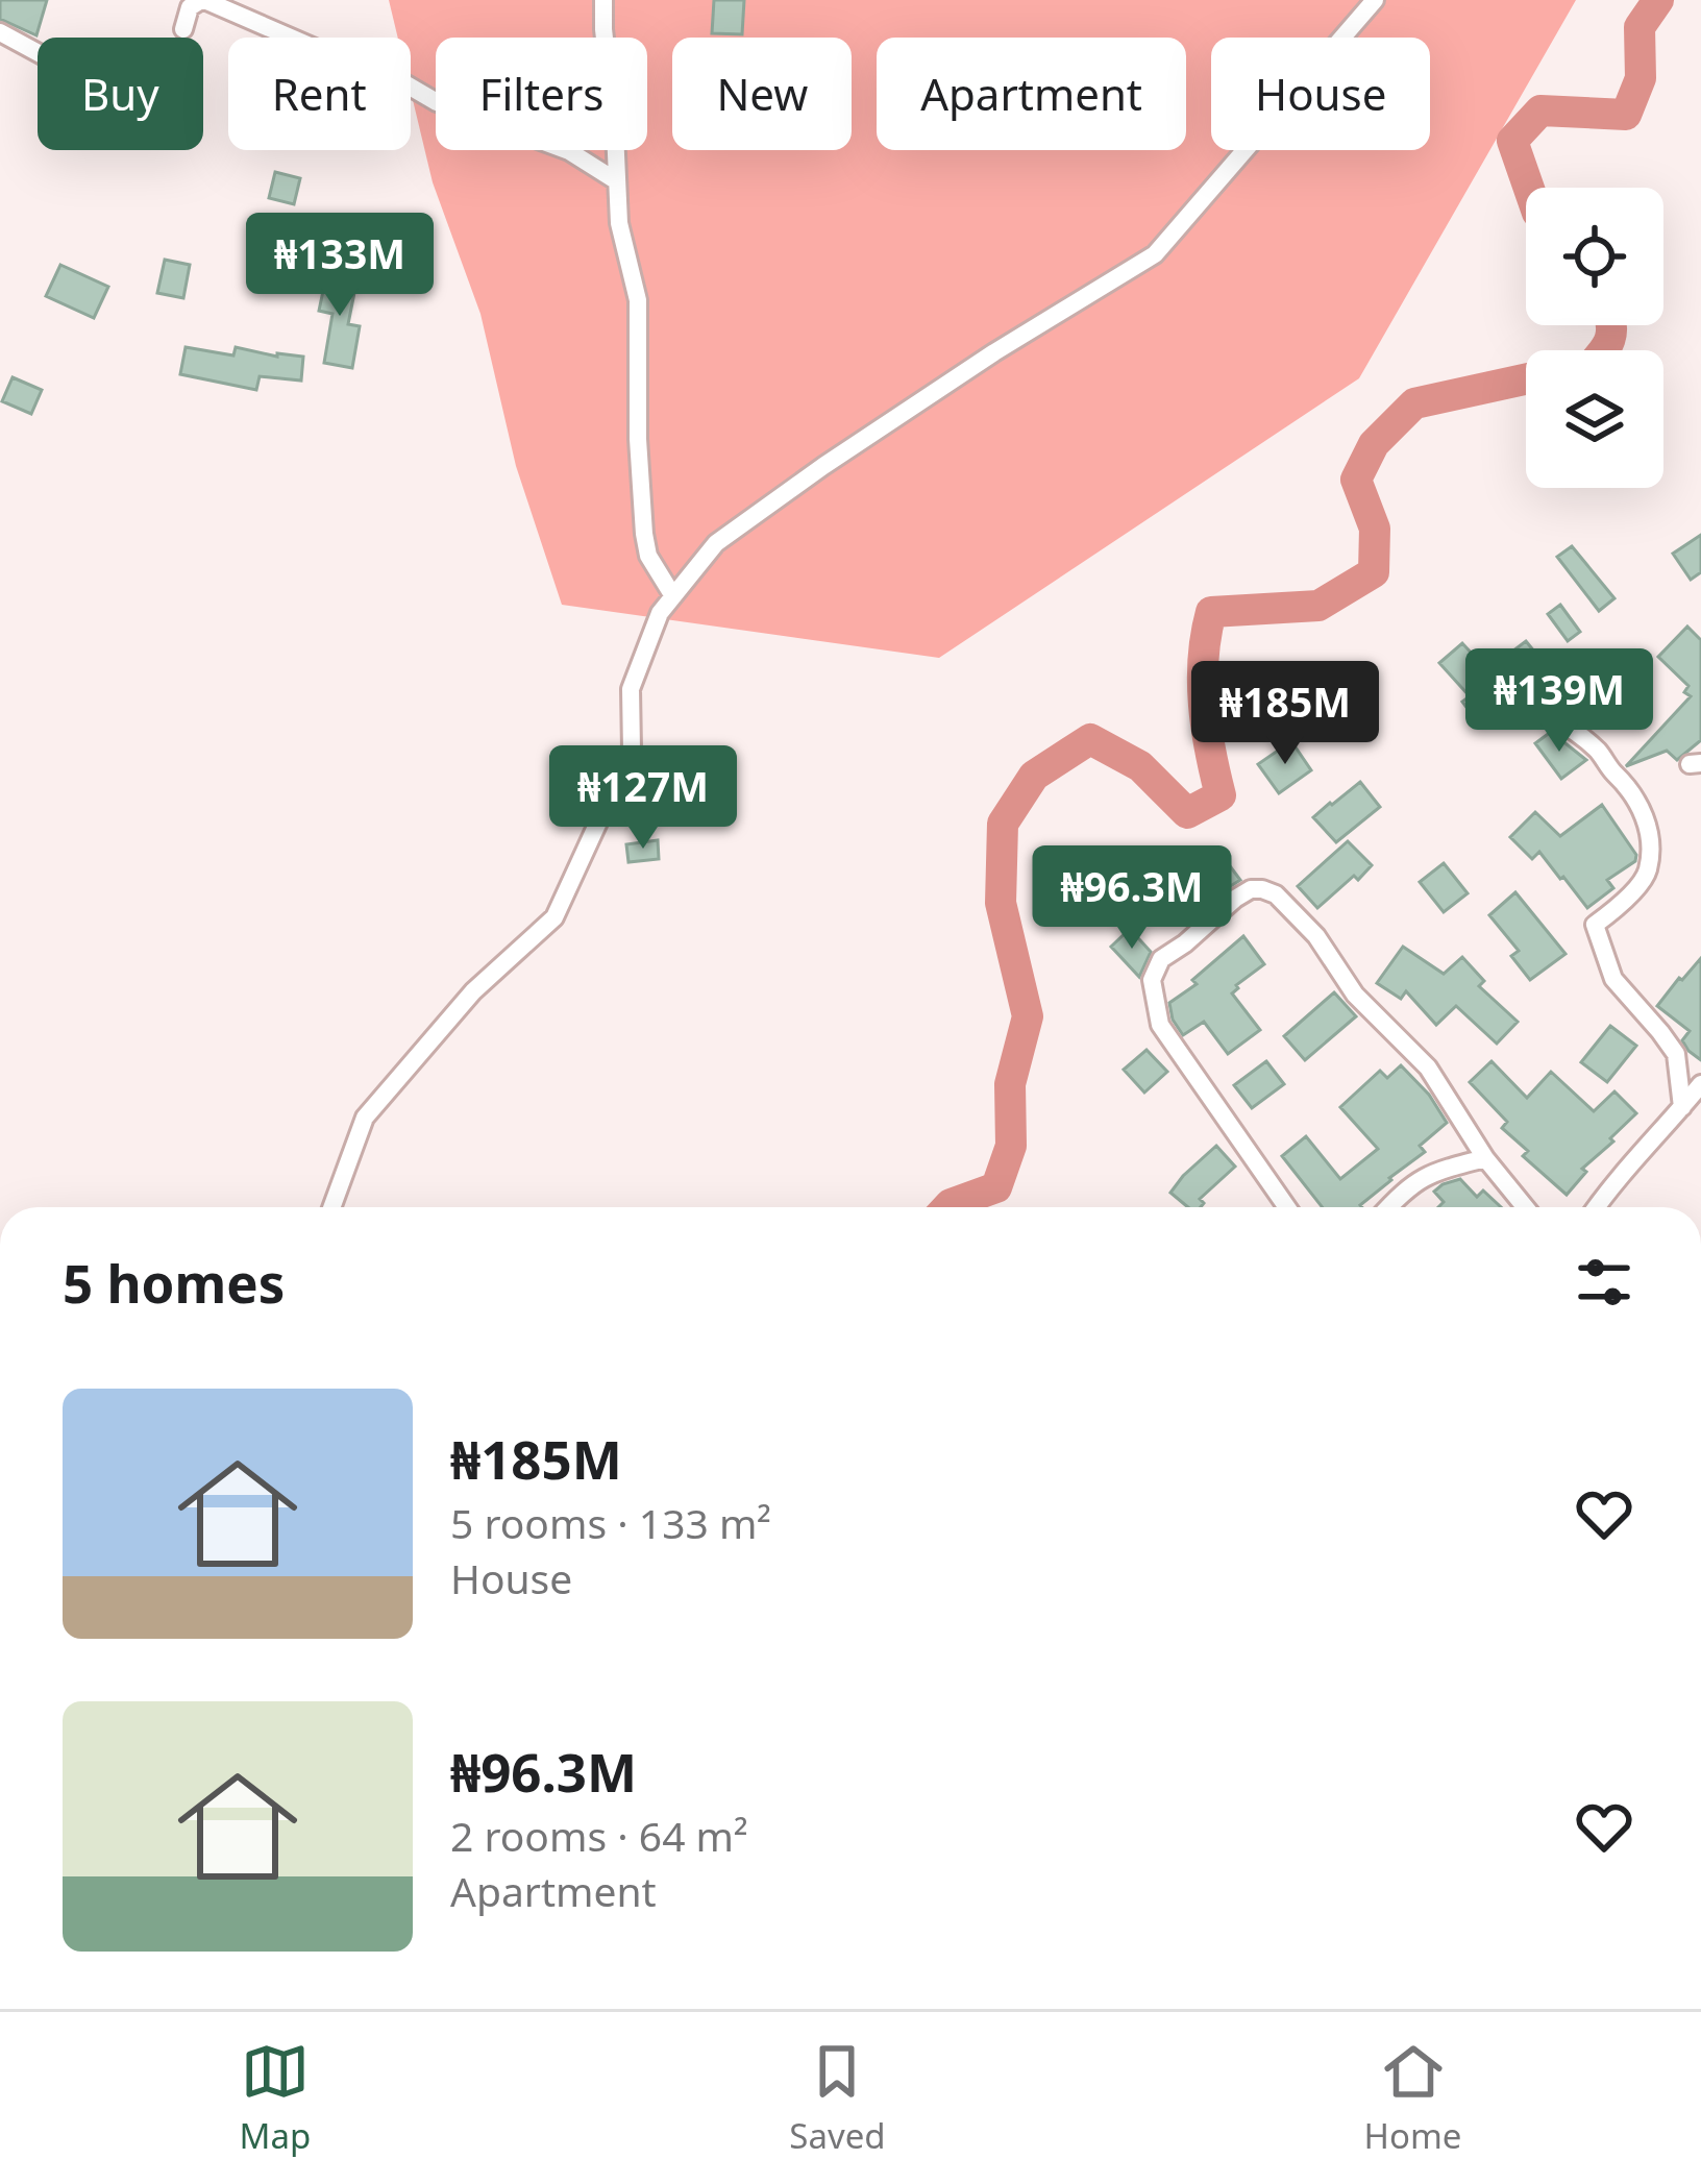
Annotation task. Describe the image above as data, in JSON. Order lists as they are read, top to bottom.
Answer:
{
  "page": {
    "chip": [
      "Buy",
      "Rent",
      "Filters",
      "New",
      "Apartment",
      "House"
    ],
    "price": [
      "₦133M",
      "₦139M",
      "₦185M",
      "₦127M",
      "₦96.3M"
    ],
    "heading": "5 homes",
    "list": [
      {
        "name": "₦185M",
        "note": "5 rooms · 133 m² · House"
      },
      {
        "name": "₦96.3M",
        "note": "2 rooms · 64 m² · Apartment"
      }
    ],
    "tabs": ["Map", "Saved", "Home"]
  }
}
